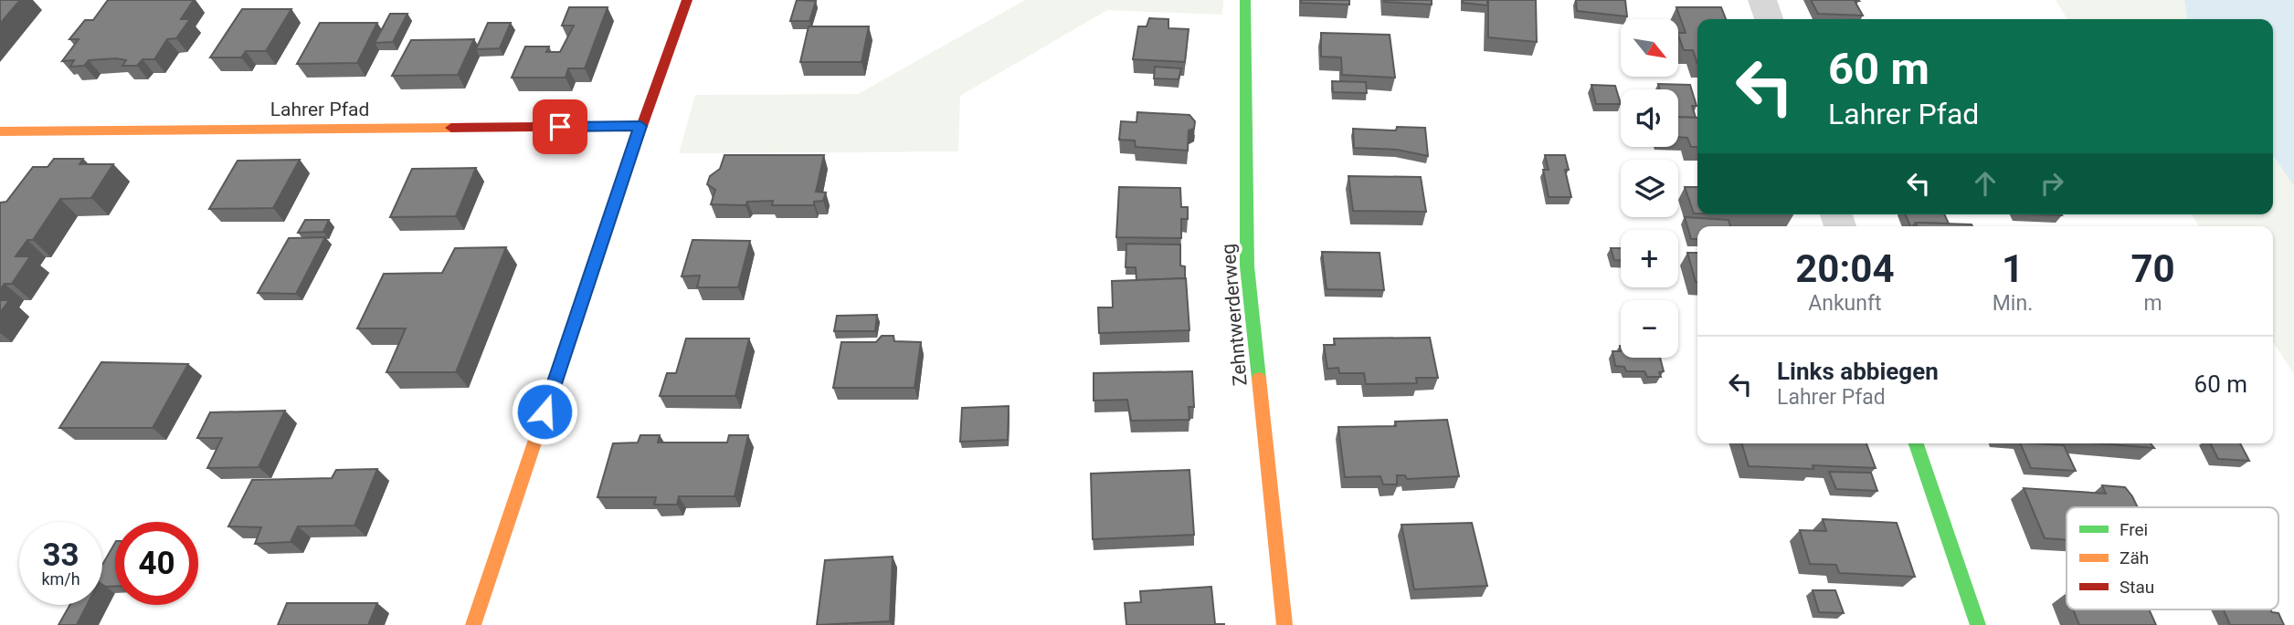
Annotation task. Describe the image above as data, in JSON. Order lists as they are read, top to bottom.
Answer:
{
  "streets": {
    "street": ["Lahrer Pfad", "Zehntwerderweg"]
  },
  "legend": ["Frei", "Zäh", "Stau"],
  "north": "bottom right",
  "page": {
    "map_buttons": ["+", "−"],
    "turn": ["60 m", "Lahrer Pfad"],
    "eta": [
      "20:04",
      "Ankunft",
      "1",
      "Min.",
      "70",
      "m"
    ],
    "list": [
      {
        "name": "Links abbiegen",
        "note": "Lahrer Pfad",
        "value": "60 m"
      }
    ],
    "speed": "33 km/h",
    "limit": "40"
  }
}
